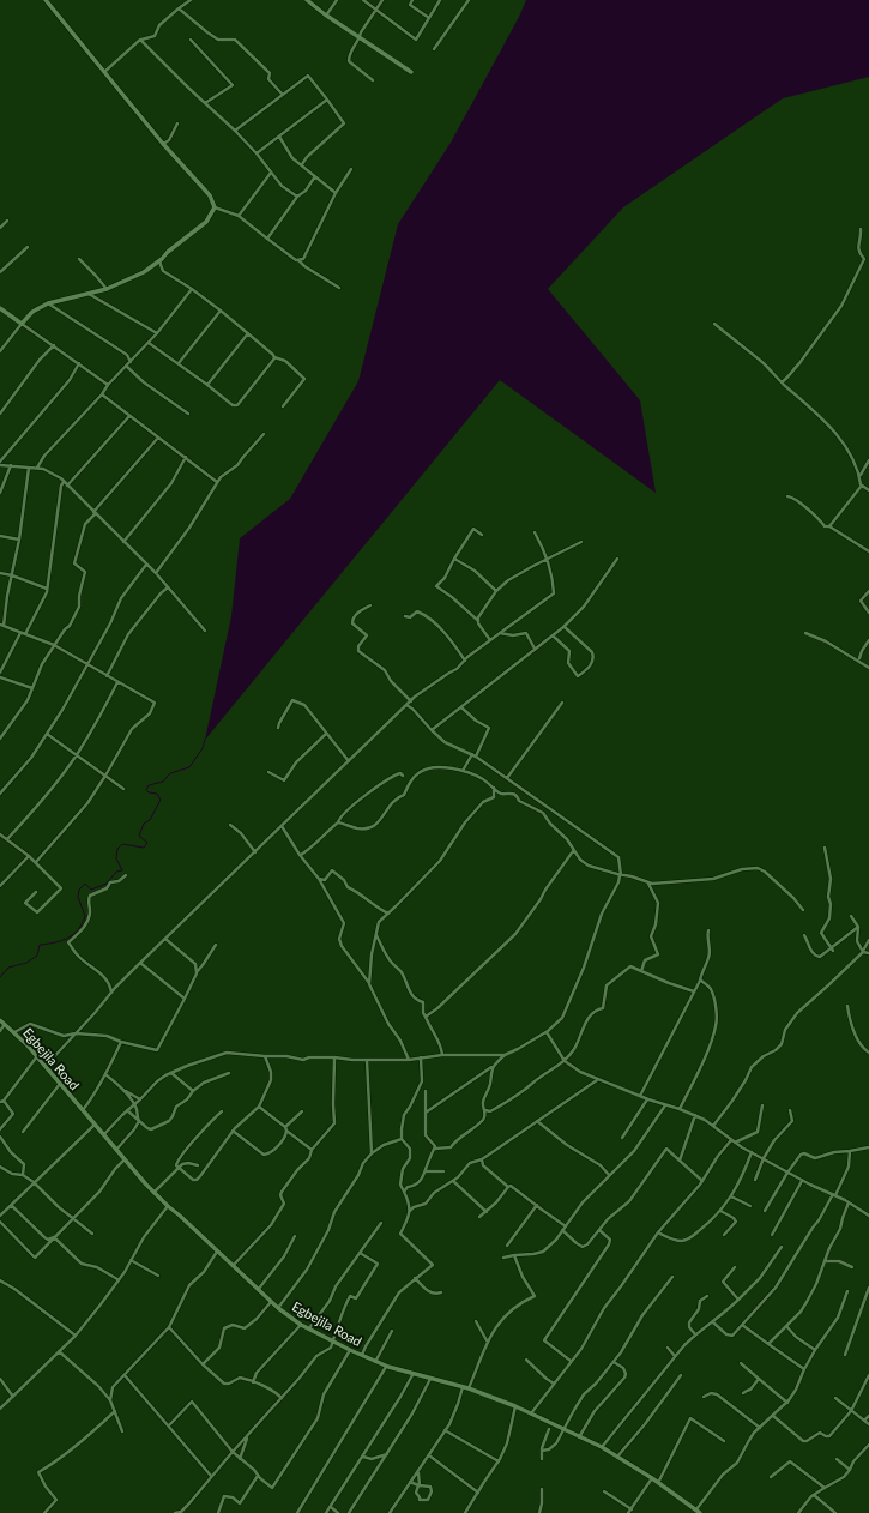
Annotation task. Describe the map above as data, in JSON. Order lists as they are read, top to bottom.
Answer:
{
  "streets": {
    "street": ["Egbejila Road"]
  }
}
